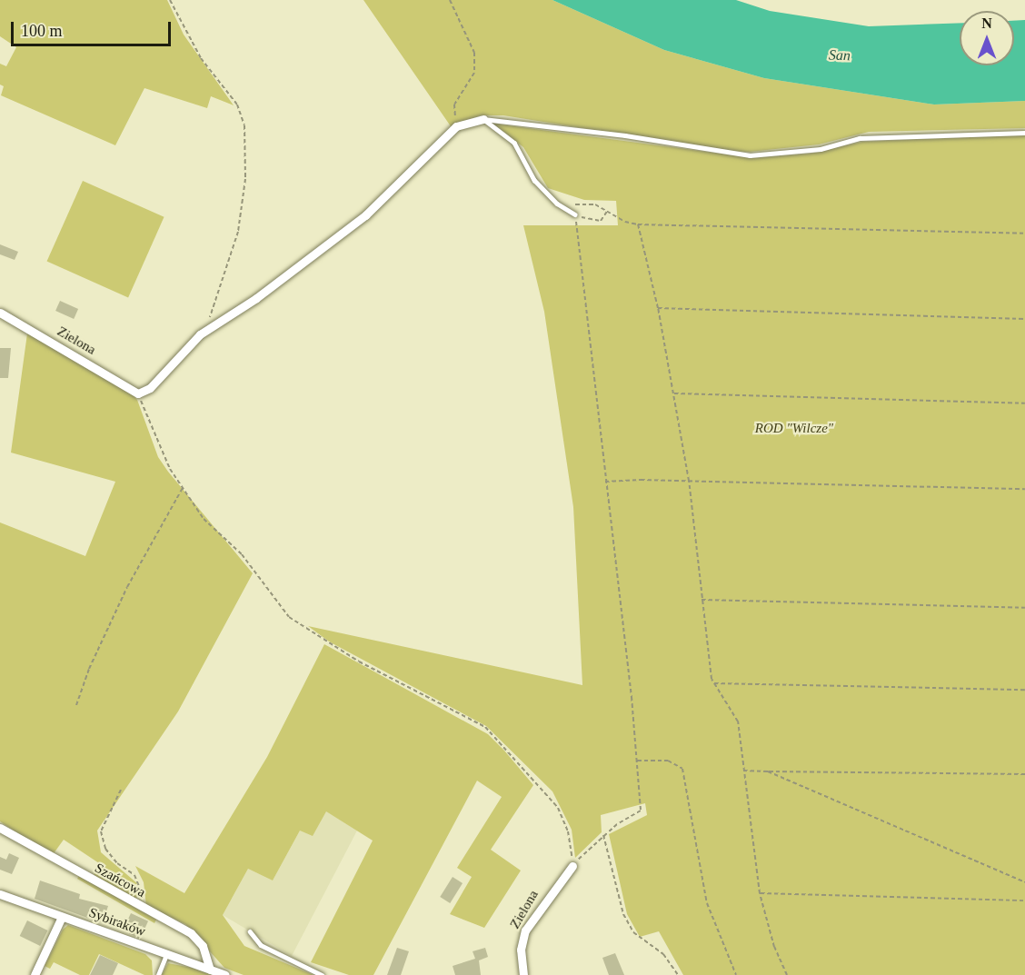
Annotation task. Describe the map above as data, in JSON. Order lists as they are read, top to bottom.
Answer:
{
  "streets": {
    "street": ["Zielona", "Szańcowa", "Sybiraków"]
  },
  "crossings": [
    ["Szańcowa", "Sybiraków"]
  ],
  "water": ["San"],
  "parks": ["ROD \"Wilcze\""],
  "scale_bar": "100 m",
  "north": "top"
}
